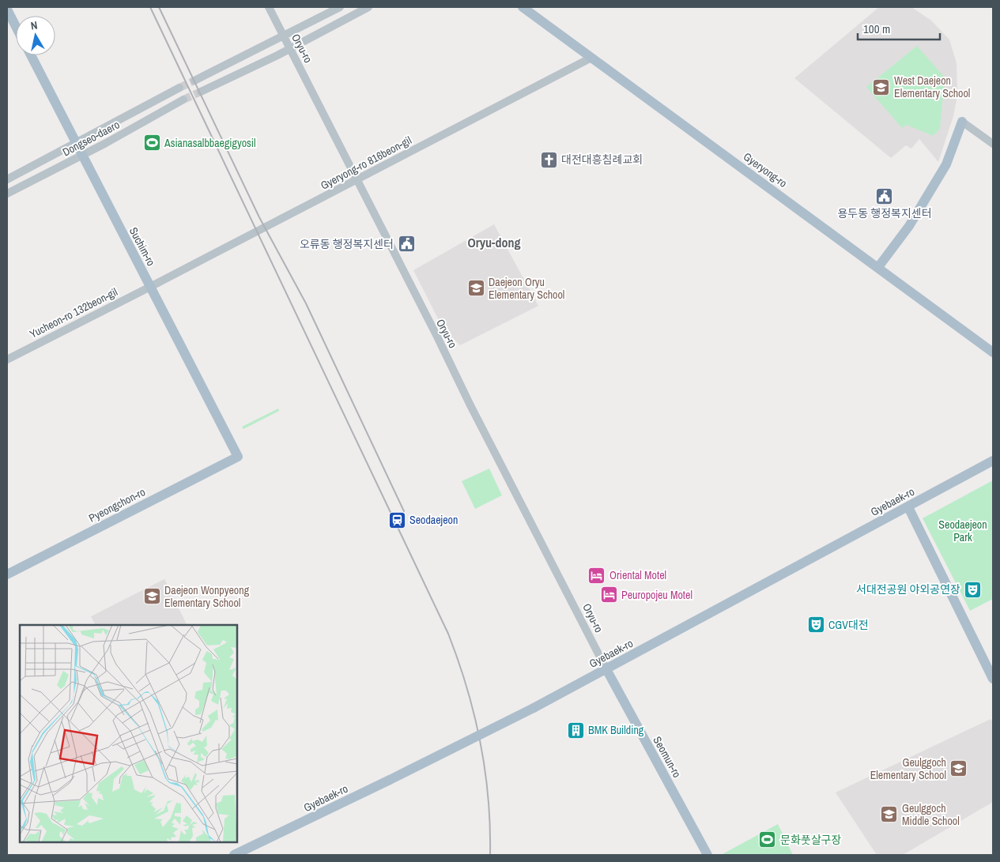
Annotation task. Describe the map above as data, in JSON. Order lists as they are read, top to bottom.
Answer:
{
  "streets": {
    "main road": [
      "Gyeryong-ro",
      "Suchim-ro",
      "Gyebaek-ro",
      "Pyeongchon-ro",
      "Seomun-ro"
    ],
    "street": [
      "Oryu-ro",
      "Dongseo-daero",
      "Gyeryong-ro 816beon-gil",
      "Yucheon-ro 132beon-gil"
    ]
  },
  "crossings": [
    ["Oryu-ro", "Gyeryong-ro 816beon-gil"],
    ["Oryu-ro", "Gyebaek-ro"],
    ["Oryu-ro", "Seomun-ro"],
    ["Dongseo-daero", "Suchim-ro"],
    ["Gyeryong-ro 816beon-gil", "Gyeryong-ro"],
    ["Gyeryong-ro 816beon-gil", "Suchim-ro"],
    ["Gyeryong-ro 816beon-gil", "Yucheon-ro 132beon-gil"],
    ["Suchim-ro", "Yucheon-ro 132beon-gil"],
    ["Suchim-ro", "Pyeongchon-ro"],
    ["Gyebaek-ro", "Seomun-ro"]
  ],
  "districts": ["Oryu-dong"],
  "parks": ["Seodaejeon Park"],
  "places": {
    "school or university": [
      "West Daejeon Elementary School",
      "Daejeon Oryu Elementary School",
      "Daejeon Wonpyeong Elementary School",
      "Geulggoch Elementary School",
      "Geulggoch Middle School"
    ],
    "sports": ["Asianasalbbaegigyosil", "문화풋살구장"],
    "church": ["대전대흥침례교회"],
    "public building": ["용두동 행정복지센터", "오류동 행정복지센터"],
    "station": ["Seodaejeon"],
    "hotel": ["Oriental Motel", "Peuropojeu Motel"],
    "theatre": ["서대전공원 야외공연장", "CGV대전"],
    "building": ["BMK Building"]
  },
  "scale_bar": "100 m",
  "north": "top"
}
